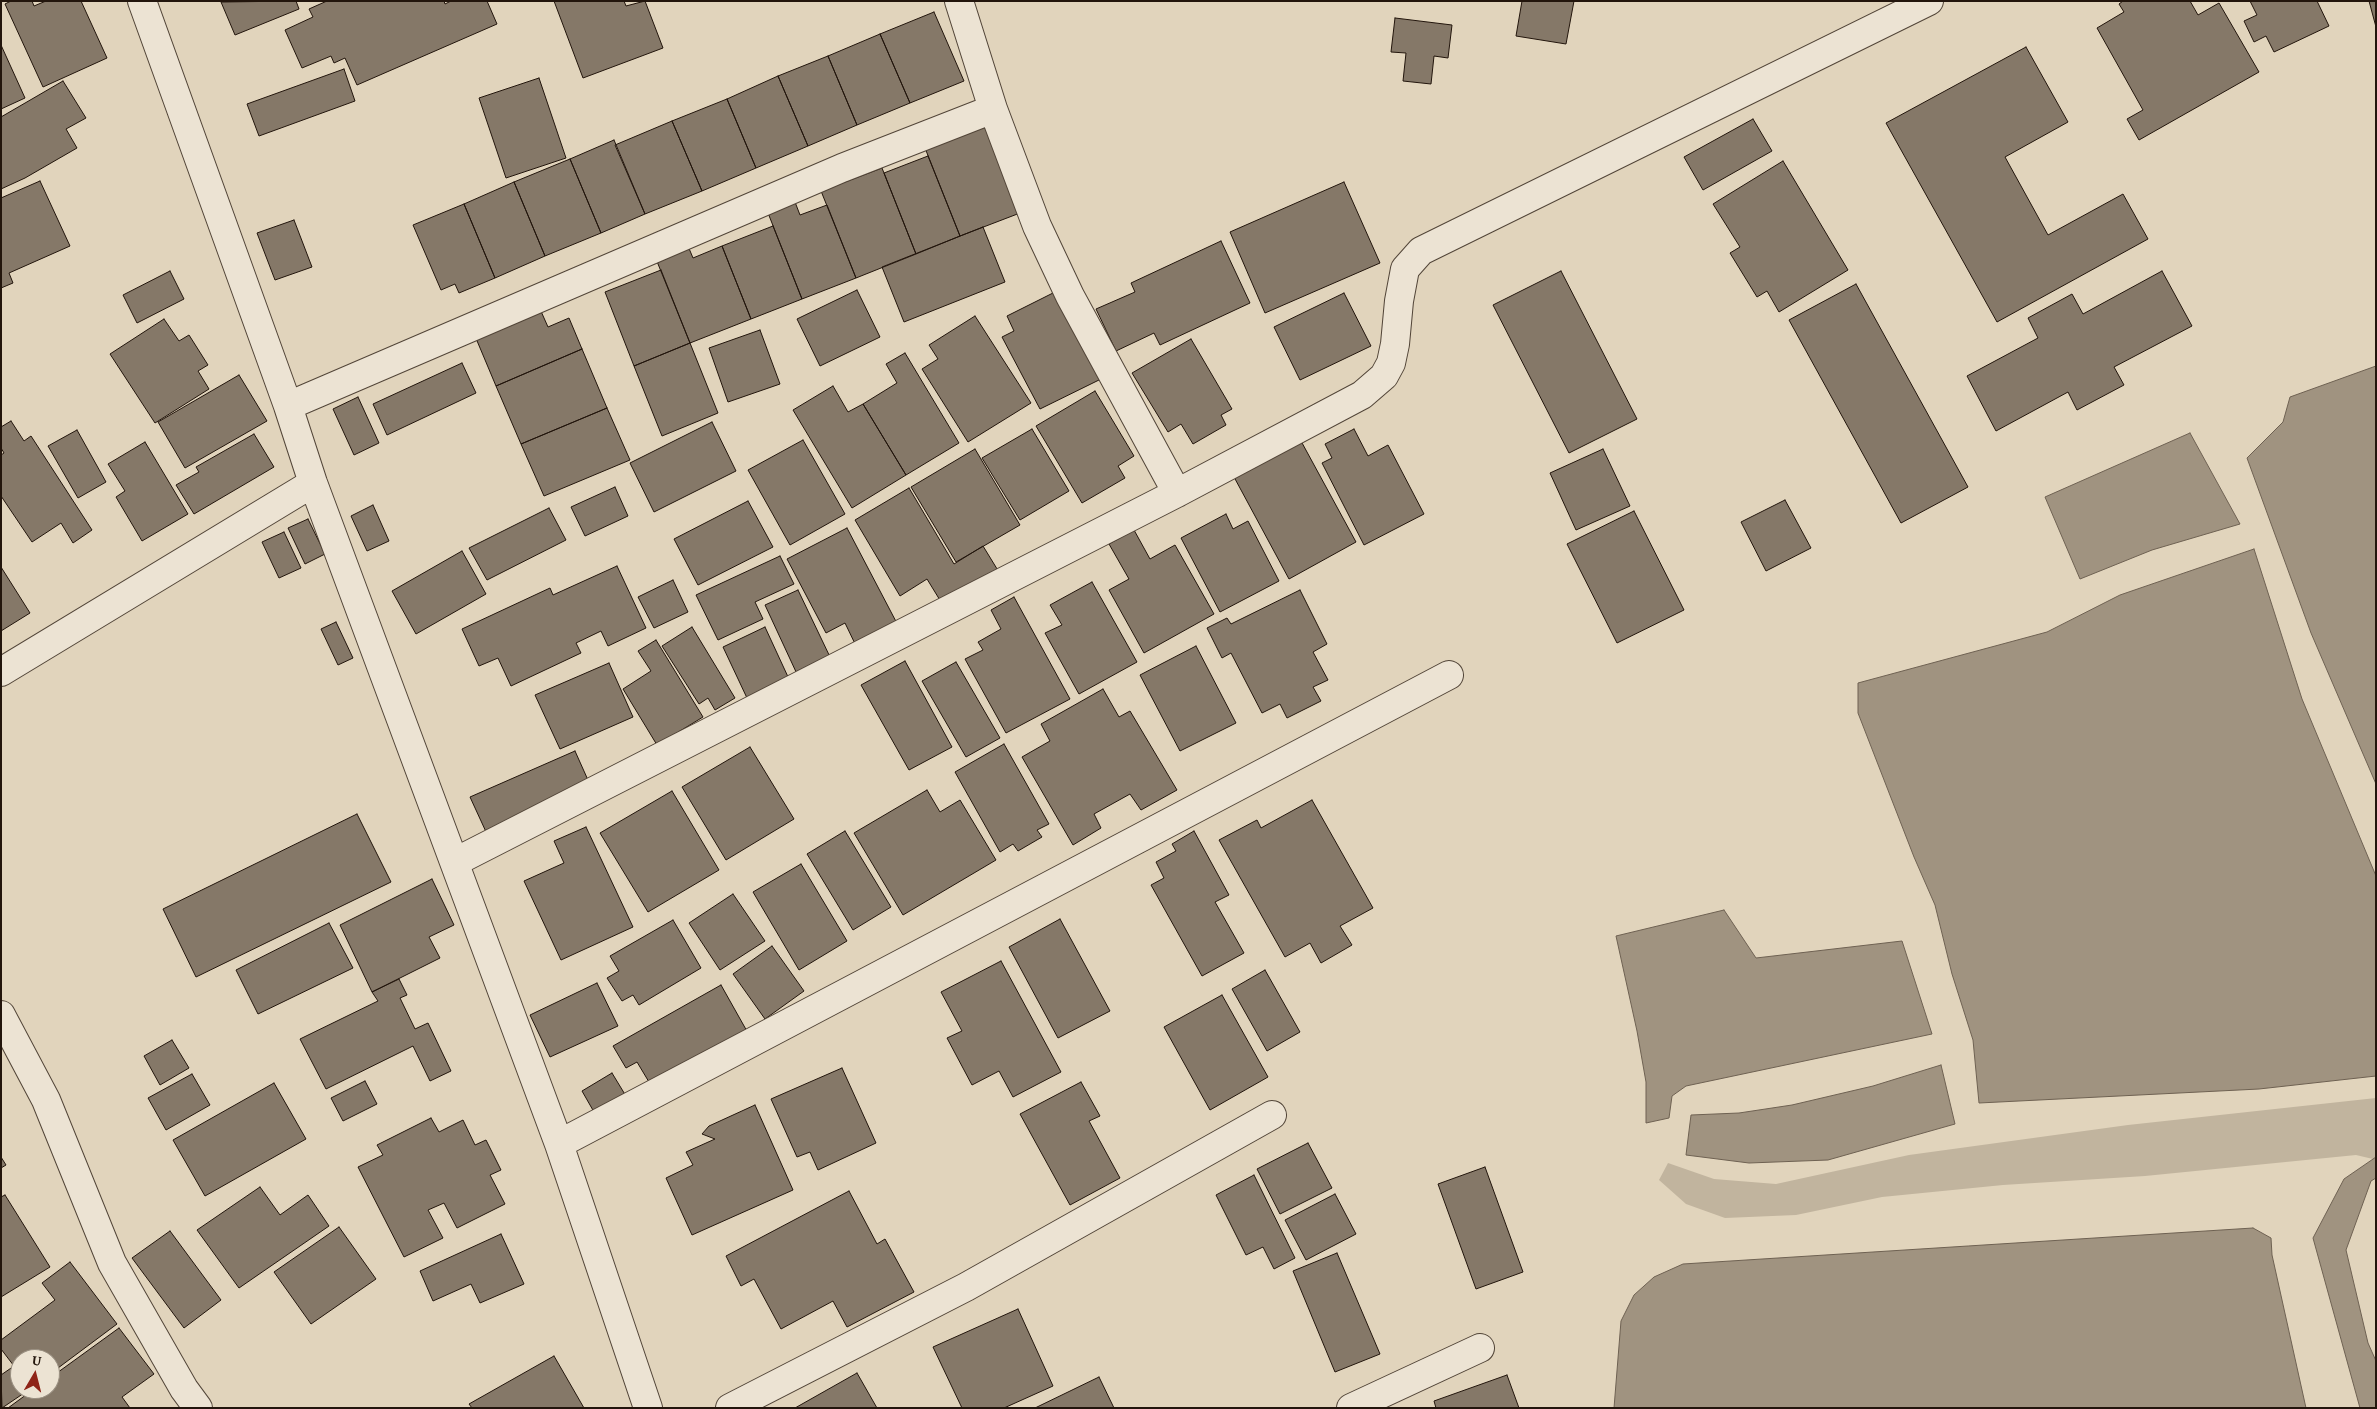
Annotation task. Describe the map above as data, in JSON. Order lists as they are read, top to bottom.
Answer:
{
  "north": "top"
}
